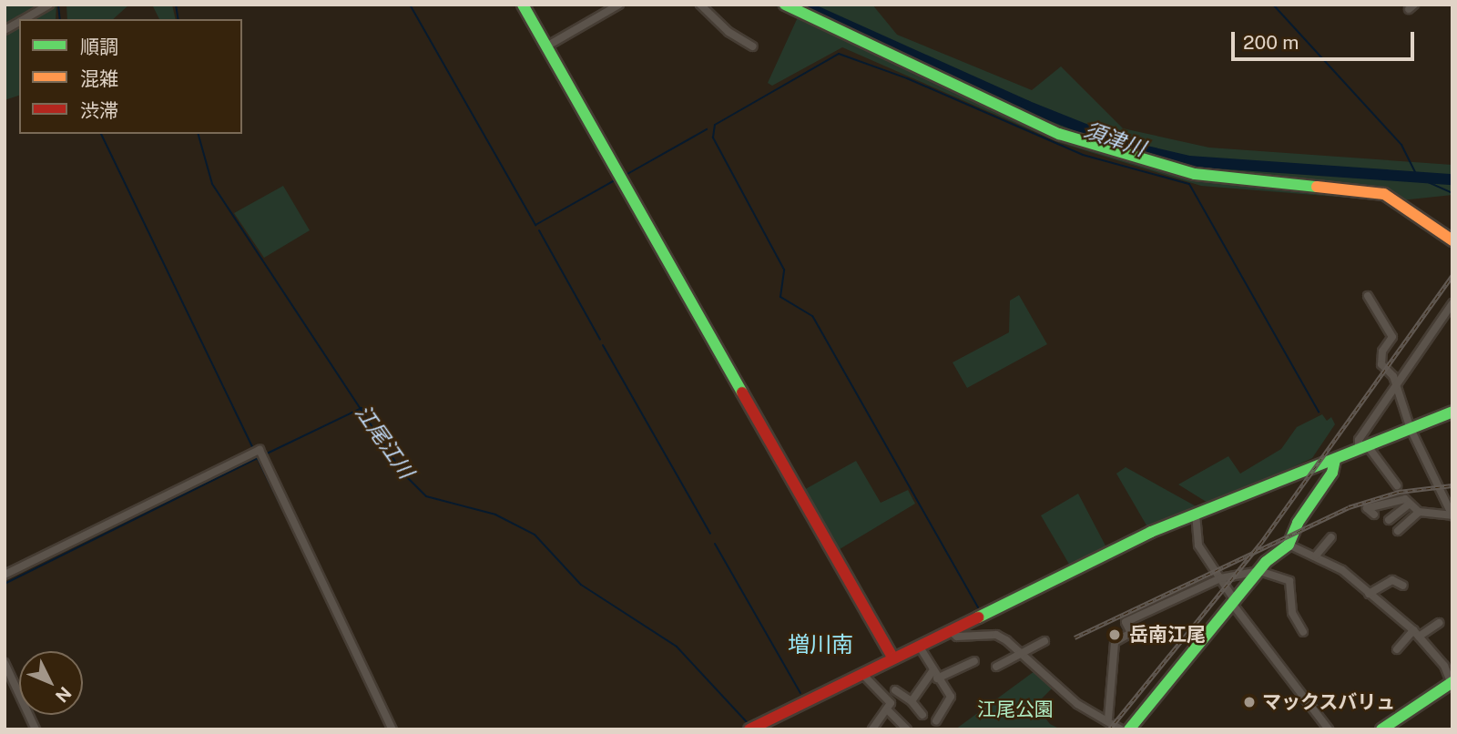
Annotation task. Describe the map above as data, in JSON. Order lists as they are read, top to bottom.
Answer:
{
  "districts": ["増川南"],
  "water": ["須津川", "江尾江川"],
  "parks": ["江尾公園"],
  "places": ["岳南江尾", "マックスバリュ"],
  "legend": ["順調", "混雑", "渋滞"],
  "scale_bar": "200 m",
  "north": "bottom right"
}
